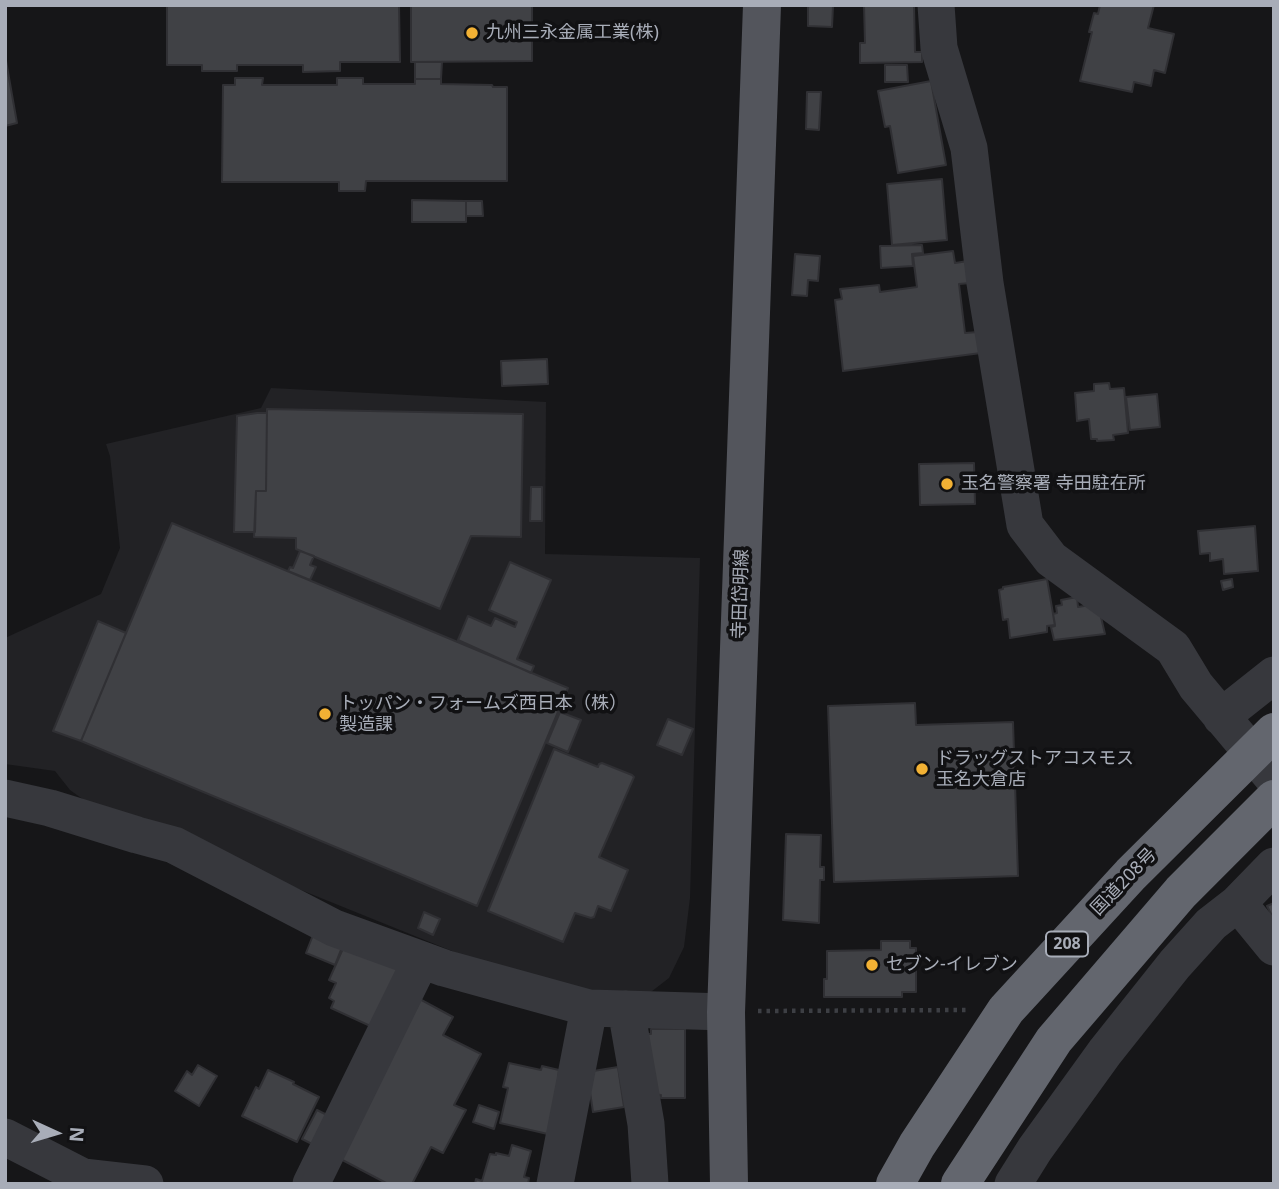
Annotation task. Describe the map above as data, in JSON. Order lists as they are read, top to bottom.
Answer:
{
  "streets": {
    "highway": ["国道208号", "208"],
    "main road": ["寺田岱明線"]
  },
  "places": [
    "九州三永金属工業(株)",
    "玉名警察署 寺田駐在所",
    "トッパン・フォームズ西日本（株） 製造課",
    "ドラッグストアコスモス 玉名大倉店",
    "セブン-イレブン"
  ],
  "north": "right"
}
